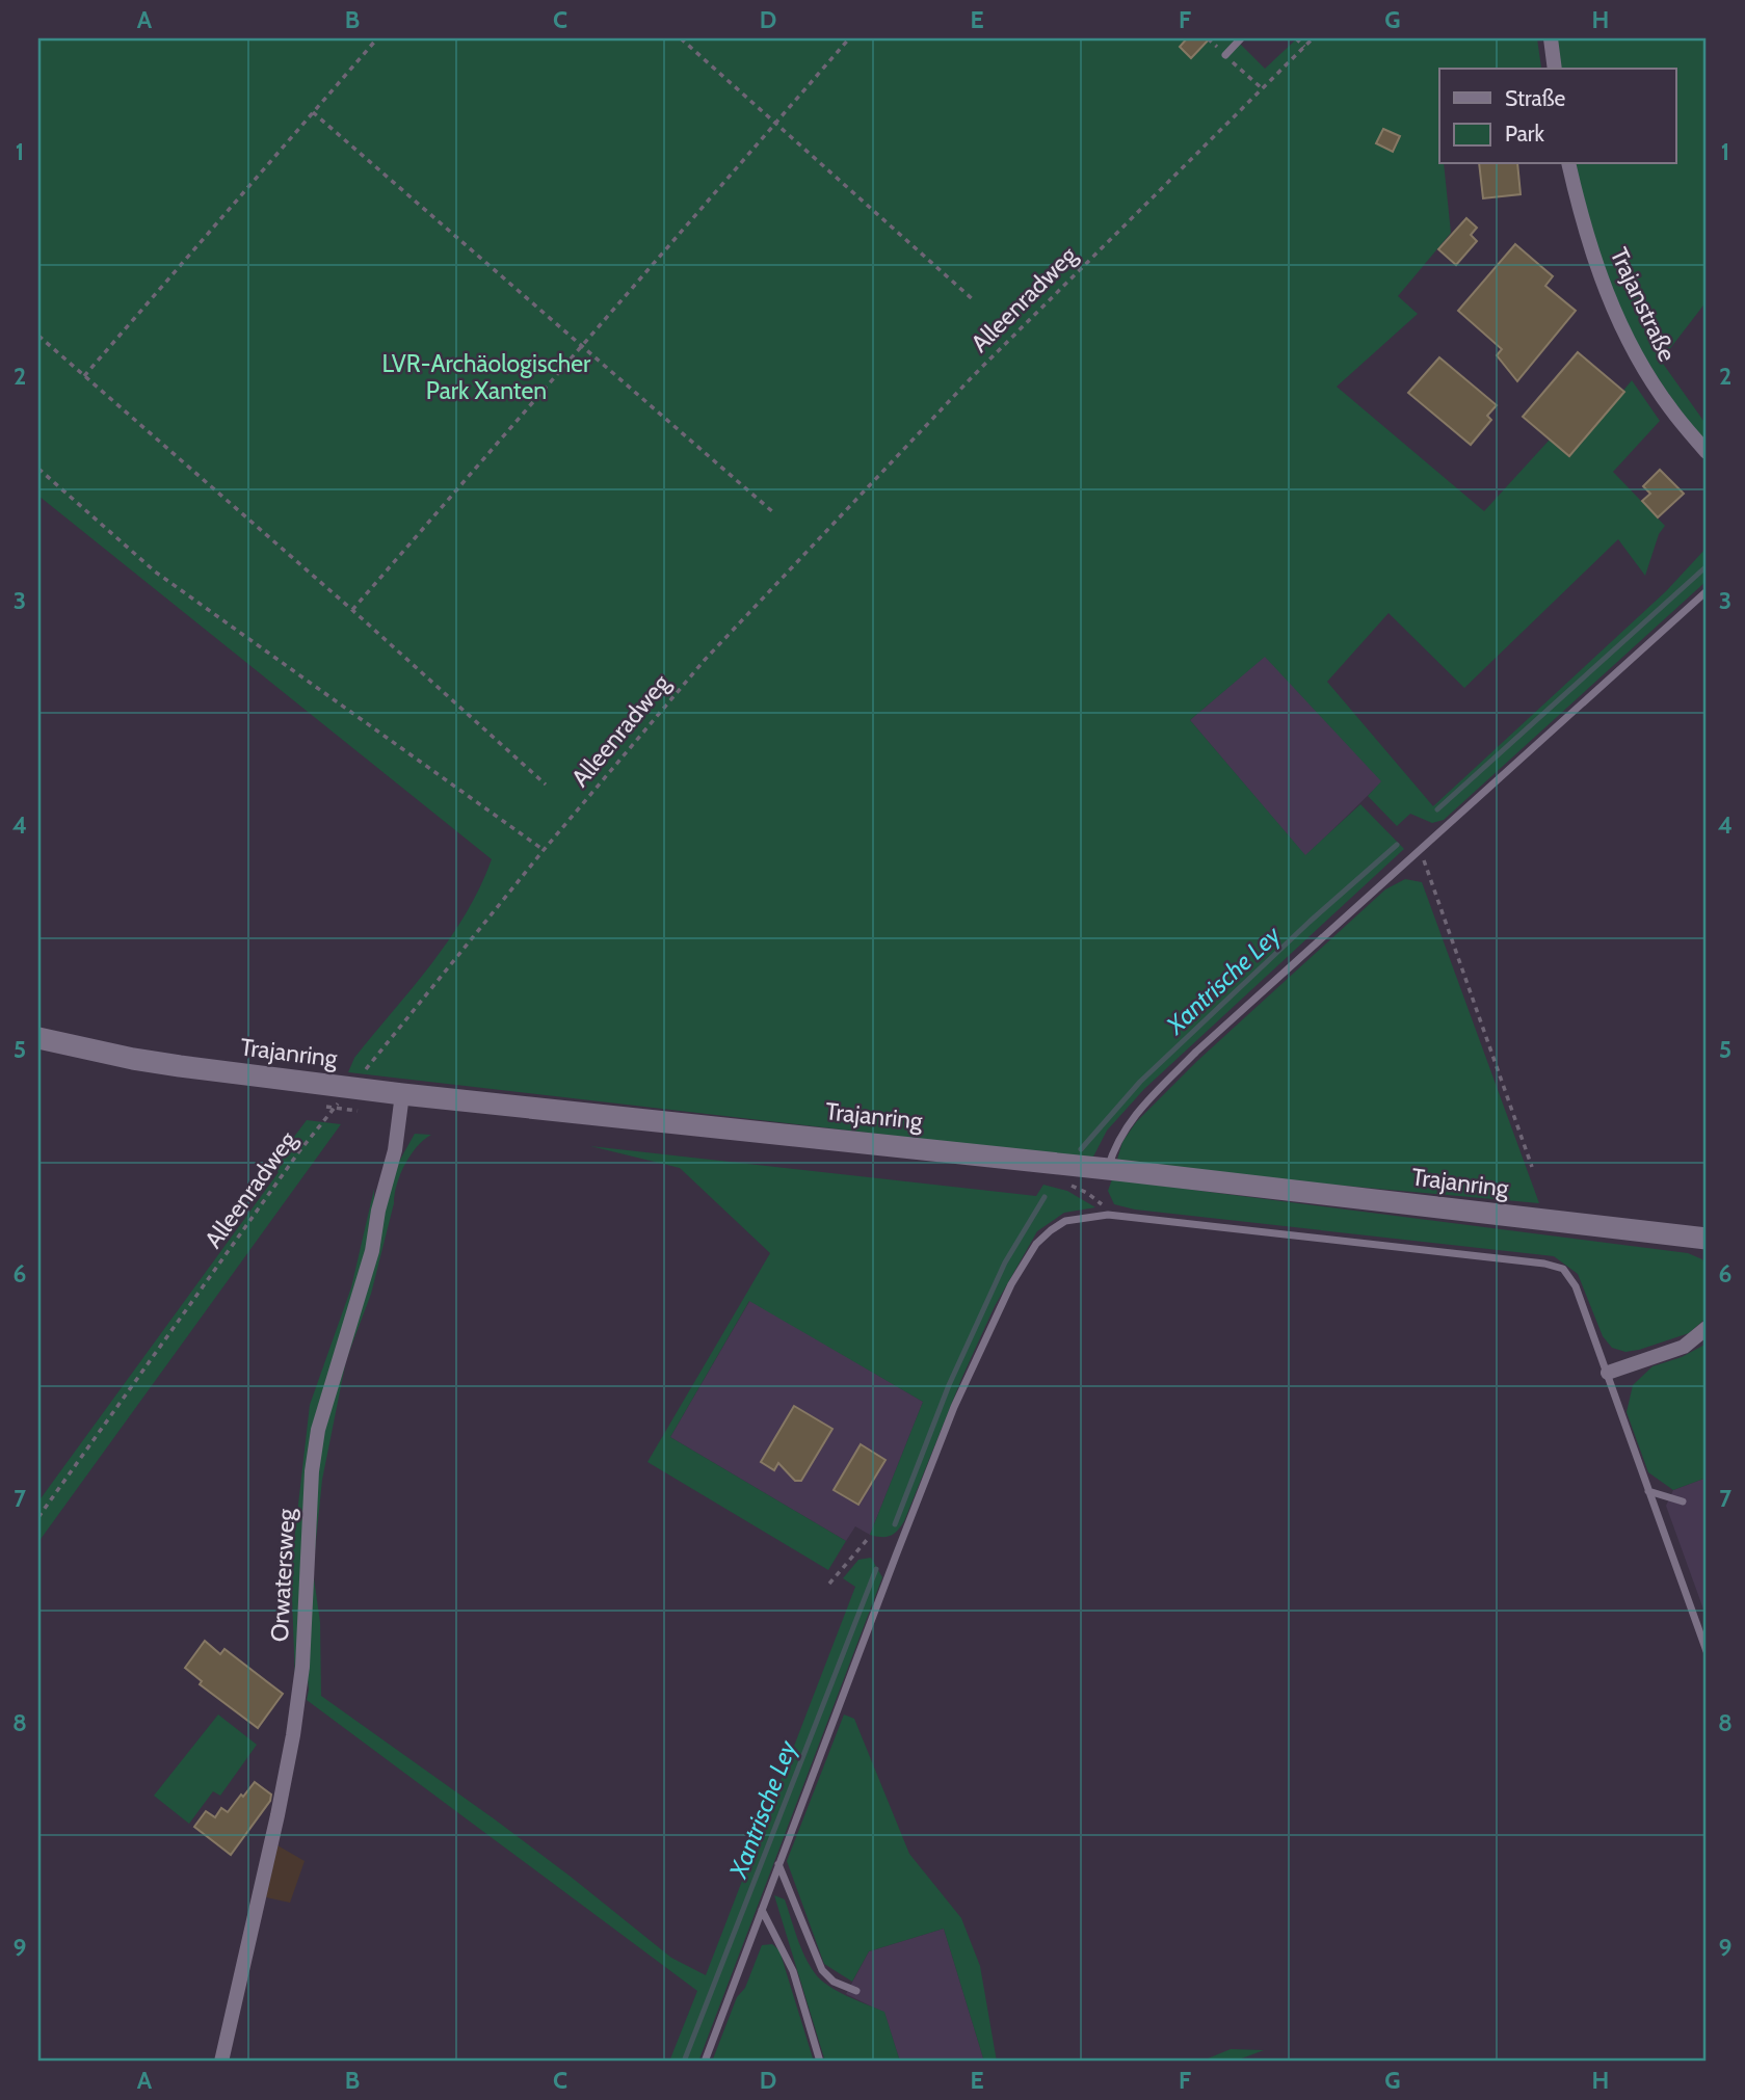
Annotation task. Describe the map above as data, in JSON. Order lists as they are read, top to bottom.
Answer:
{
  "streets": {
    "main road": ["Trajanring"],
    "street": ["Trajanstraße", "Orwatersweg"],
    "path": ["Alleenradweg"]
  },
  "crossings": [
    ["Alleenradweg", "Trajanring"],
    ["Trajanring", "Orwatersweg"]
  ],
  "water": ["Xantrische Ley"],
  "parks": ["LVR-Archäologischer Park Xanten"],
  "legend": ["Straße", "Park"],
  "grid": {
    "columns": [
      "A",
      "B",
      "C",
      "D",
      "E",
      "F",
      "G",
      "H"
    ],
    "rows": [
      "1",
      "2",
      "3",
      "4",
      "5",
      "6",
      "7",
      "8",
      "9"
    ]
  }
}
